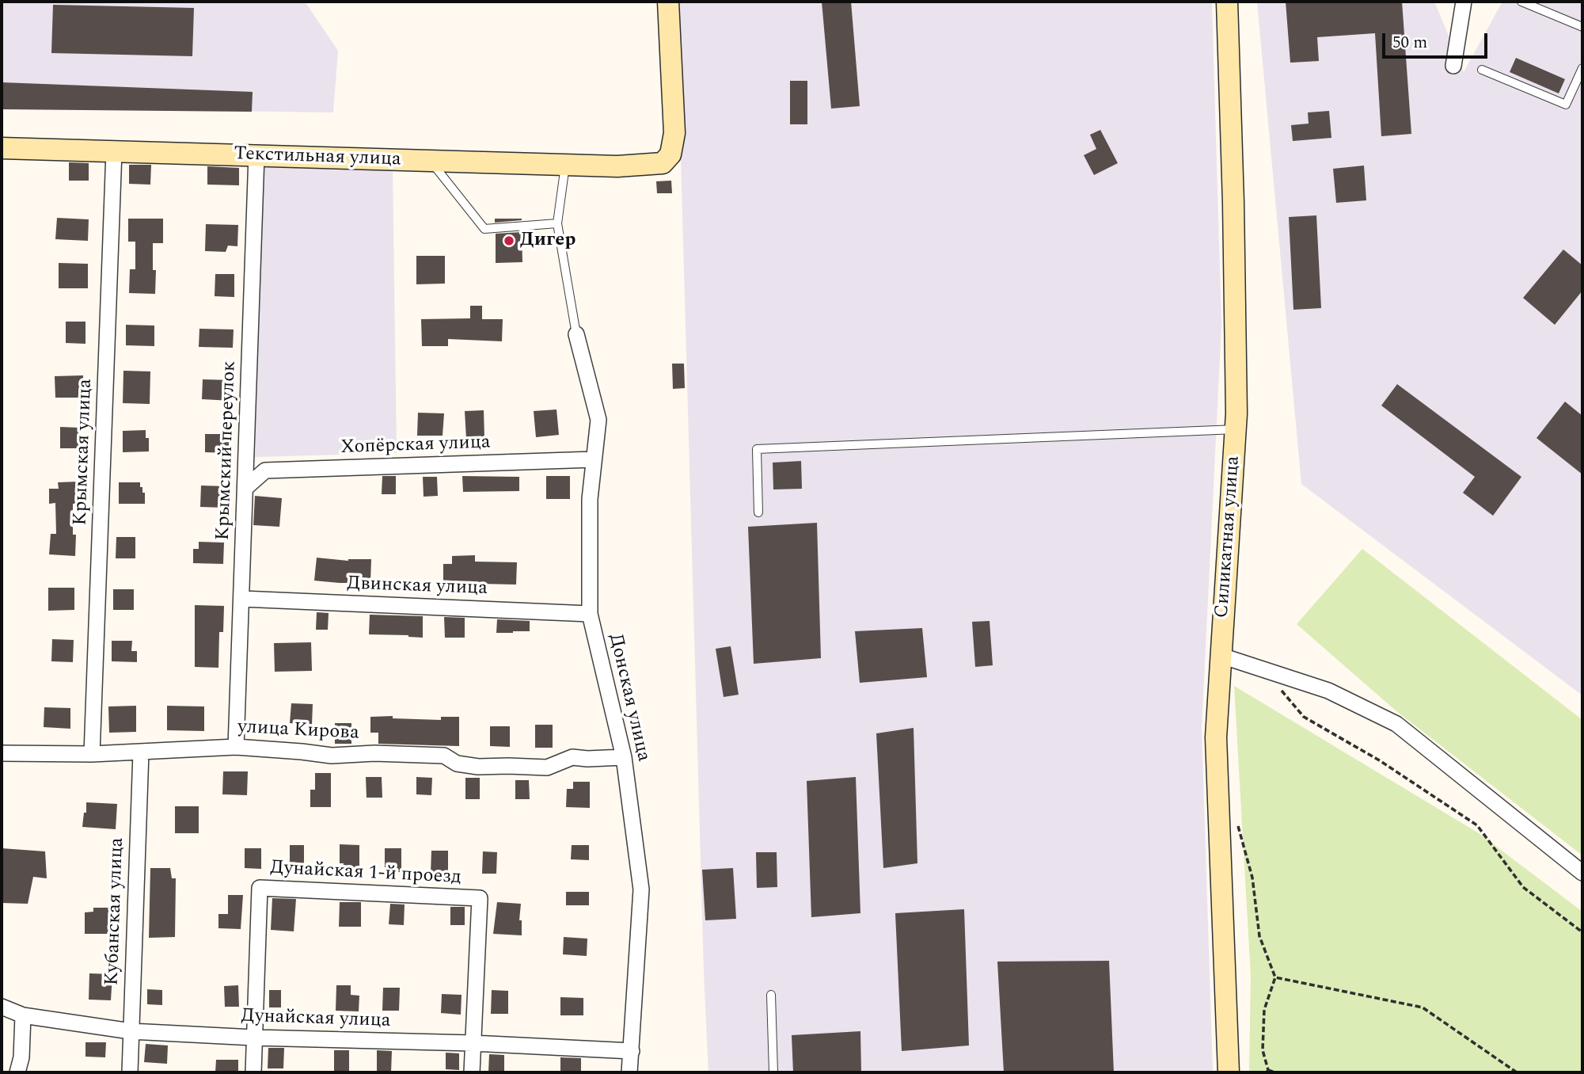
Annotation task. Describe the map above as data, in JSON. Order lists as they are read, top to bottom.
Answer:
{
  "streets": {
    "street": [
      "Текстильная улица",
      "Хопёрская улица",
      "Крымский переулок",
      "Крымская улица",
      "Силикатная улица",
      "Двинская улица",
      "Донская улица",
      "улица Кирова",
      "Дунайская 1-й проезд",
      "Кубанская улица",
      "Дунайская улица"
    ]
  },
  "crossings": [
    ["Текстильная улица", "Крымский переулок"],
    ["Текстильная улица", "Крымская улица"],
    ["Хопёрская улица", "Крымский переулок"],
    ["Хопёрская улица", "Донская улица"],
    ["Крымский переулок", "Двинская улица"],
    ["Крымский переулок", "улица Кирова"],
    ["Крымская улица", "улица Кирова"],
    ["Двинская улица", "Донская улица"],
    ["Донская улица", "улица Кирова"],
    ["Донская улица", "Дунайская улица"],
    ["улица Кирова", "Кубанская улица"],
    ["Дунайская 1-й проезд", "Дунайская улица"],
    ["Кубанская улица", "Дунайская улица"]
  ],
  "places": ["Дигер"],
  "scale_bar": "50 m"
}
